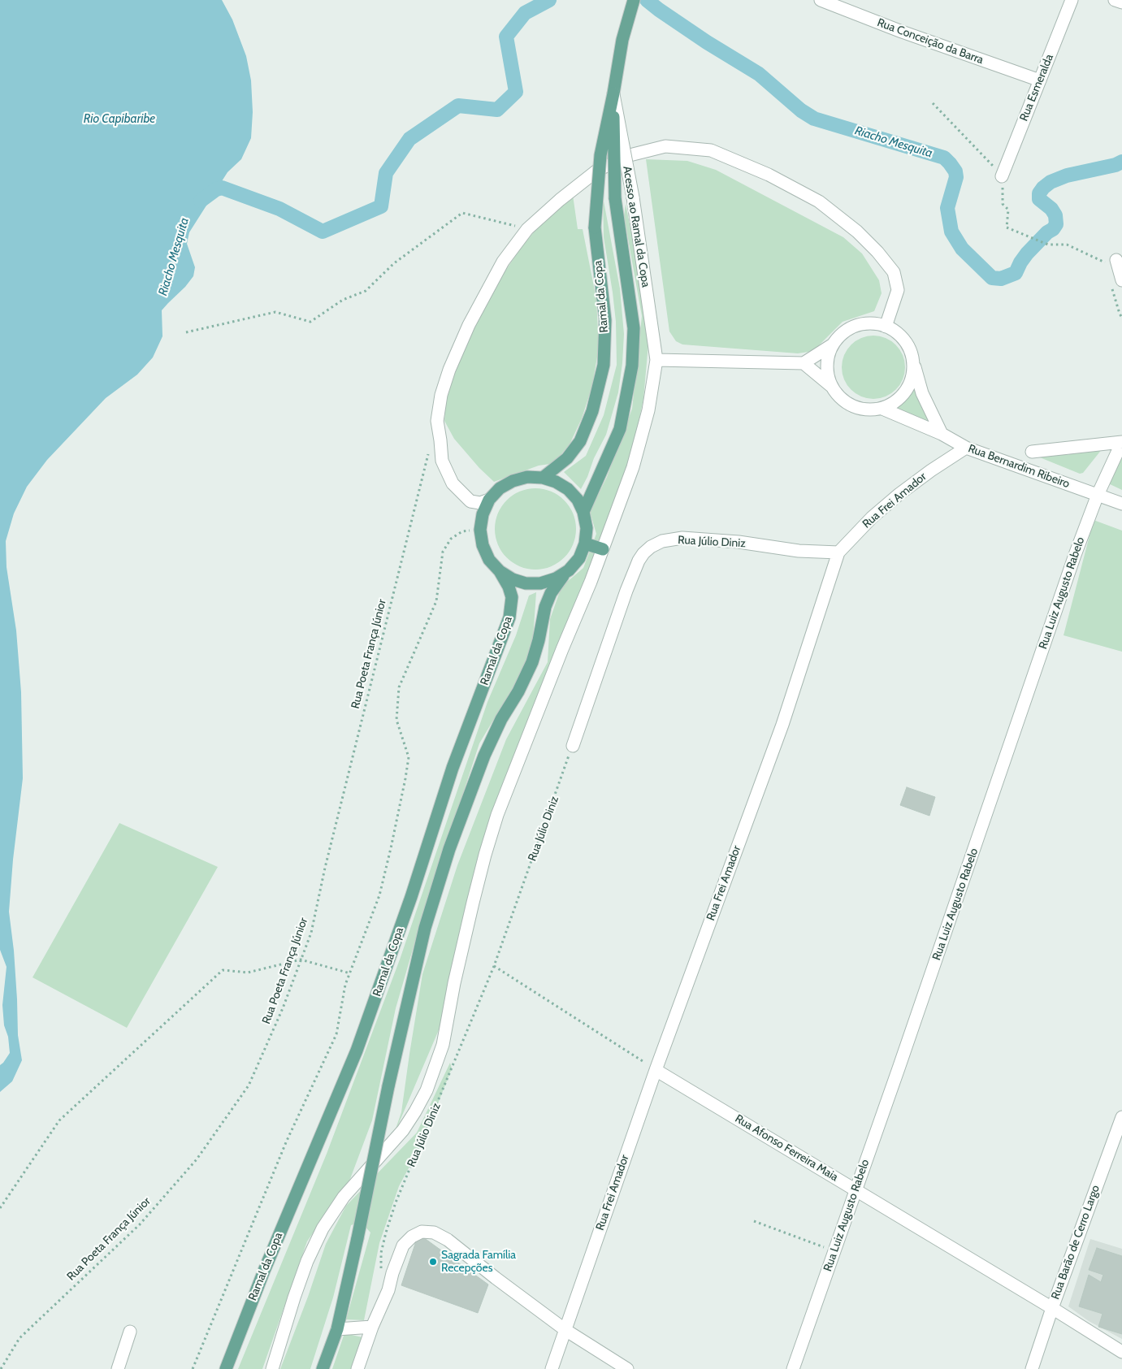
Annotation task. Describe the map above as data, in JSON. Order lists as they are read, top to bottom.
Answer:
{
  "streets": {
    "main road": ["Ramal da Copa"],
    "street": [
      "Rua Conceição da Barra",
      "Rua Esmeralda",
      "Acesso ao Ramal da Copa",
      "Rua Bernardim Ribeiro",
      "Rua Frei Amador",
      "Rua Júlio Diniz",
      "Rua Luiz Augusto Rabelo",
      "Rua Afonso Ferreira Maia",
      "Rua Barão de Cerro Largo"
    ],
    "path": ["Rua Poeta França Júnior"]
  },
  "crossings": [
    ["Rua Conceição da Barra", "Rua Esmeralda"],
    ["Acesso ao Ramal da Copa", "Ramal da Copa"],
    ["Rua Bernardim Ribeiro", "Rua Frei Amador"],
    ["Rua Bernardim Ribeiro", "Rua Luiz Augusto Rabelo"],
    ["Rua Frei Amador", "Rua Júlio Diniz"],
    ["Rua Frei Amador", "Rua Afonso Ferreira Maia"],
    ["Rua Luiz Augusto Rabelo", "Rua Afonso Ferreira Maia"],
    ["Rua Afonso Ferreira Maia", "Rua Barão de Cerro Largo"]
  ],
  "water": ["Rio Capibaribe", "Riacho Mesquita"],
  "places": ["Sagrada Família Recepções"]
}
